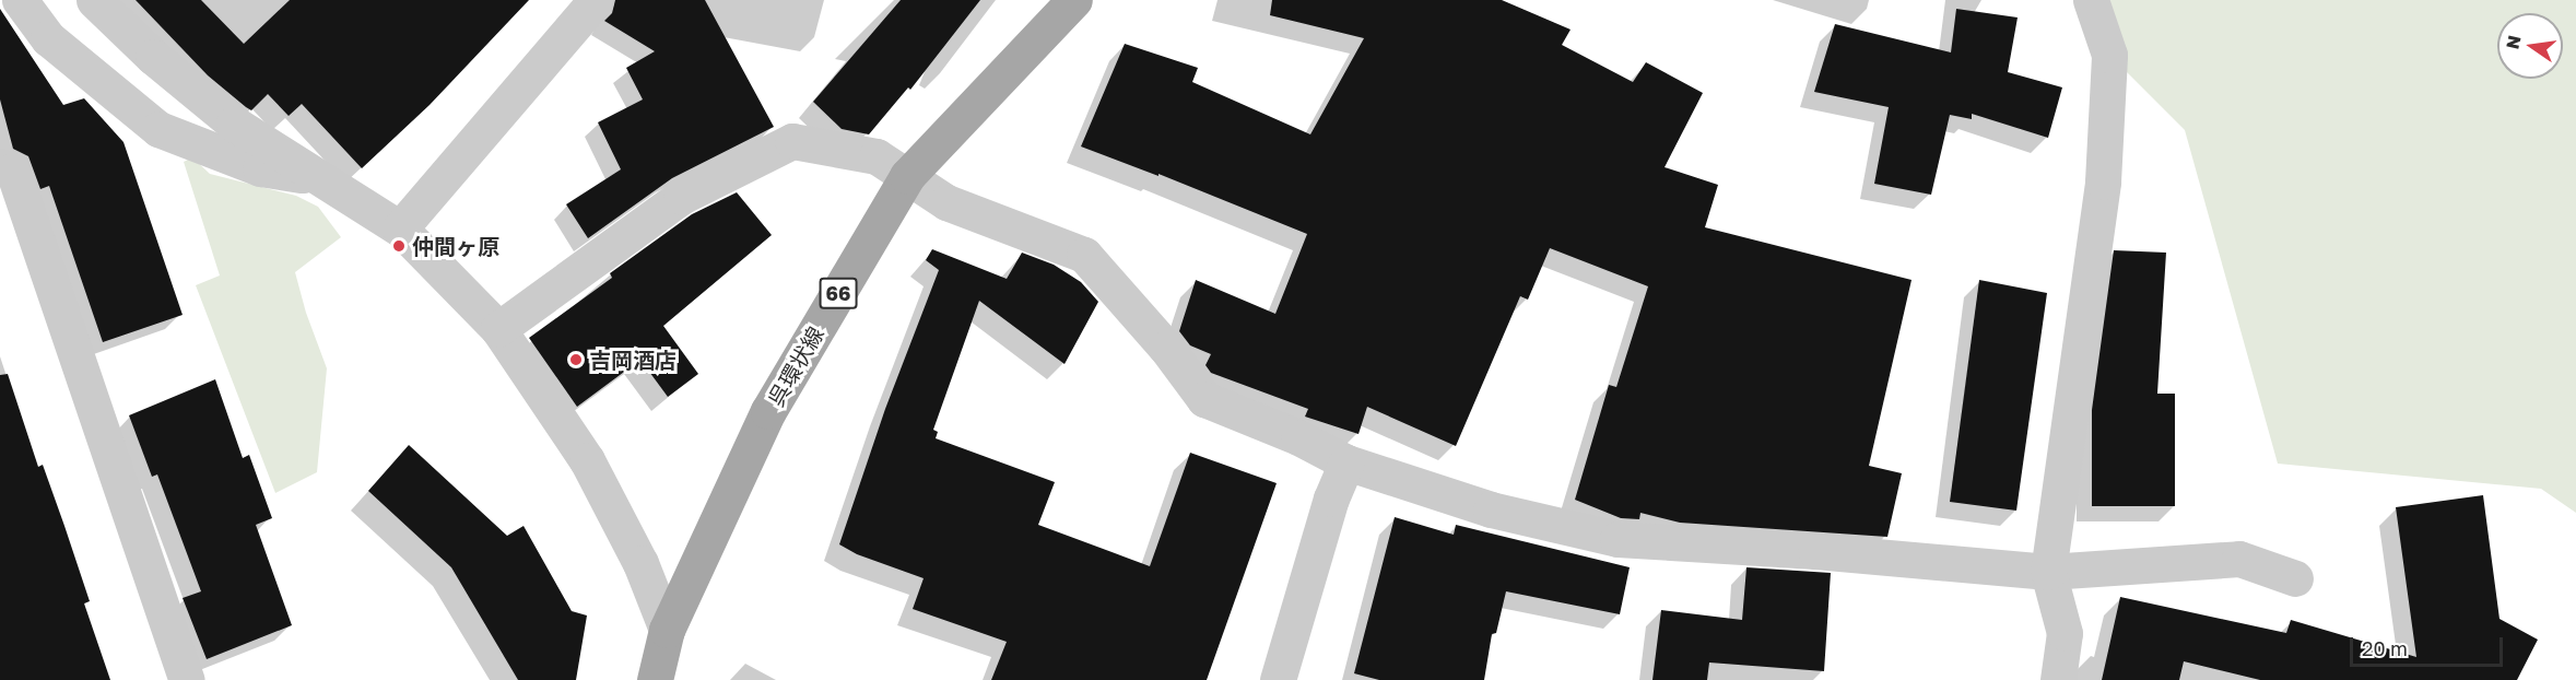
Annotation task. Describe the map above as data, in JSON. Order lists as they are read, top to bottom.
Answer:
{
  "streets": {
    "main road": ["66", "呉環状線"]
  },
  "places": ["仲間ヶ原", "吉岡酒店"],
  "scale_bar": "20 m",
  "north": "left"
}
